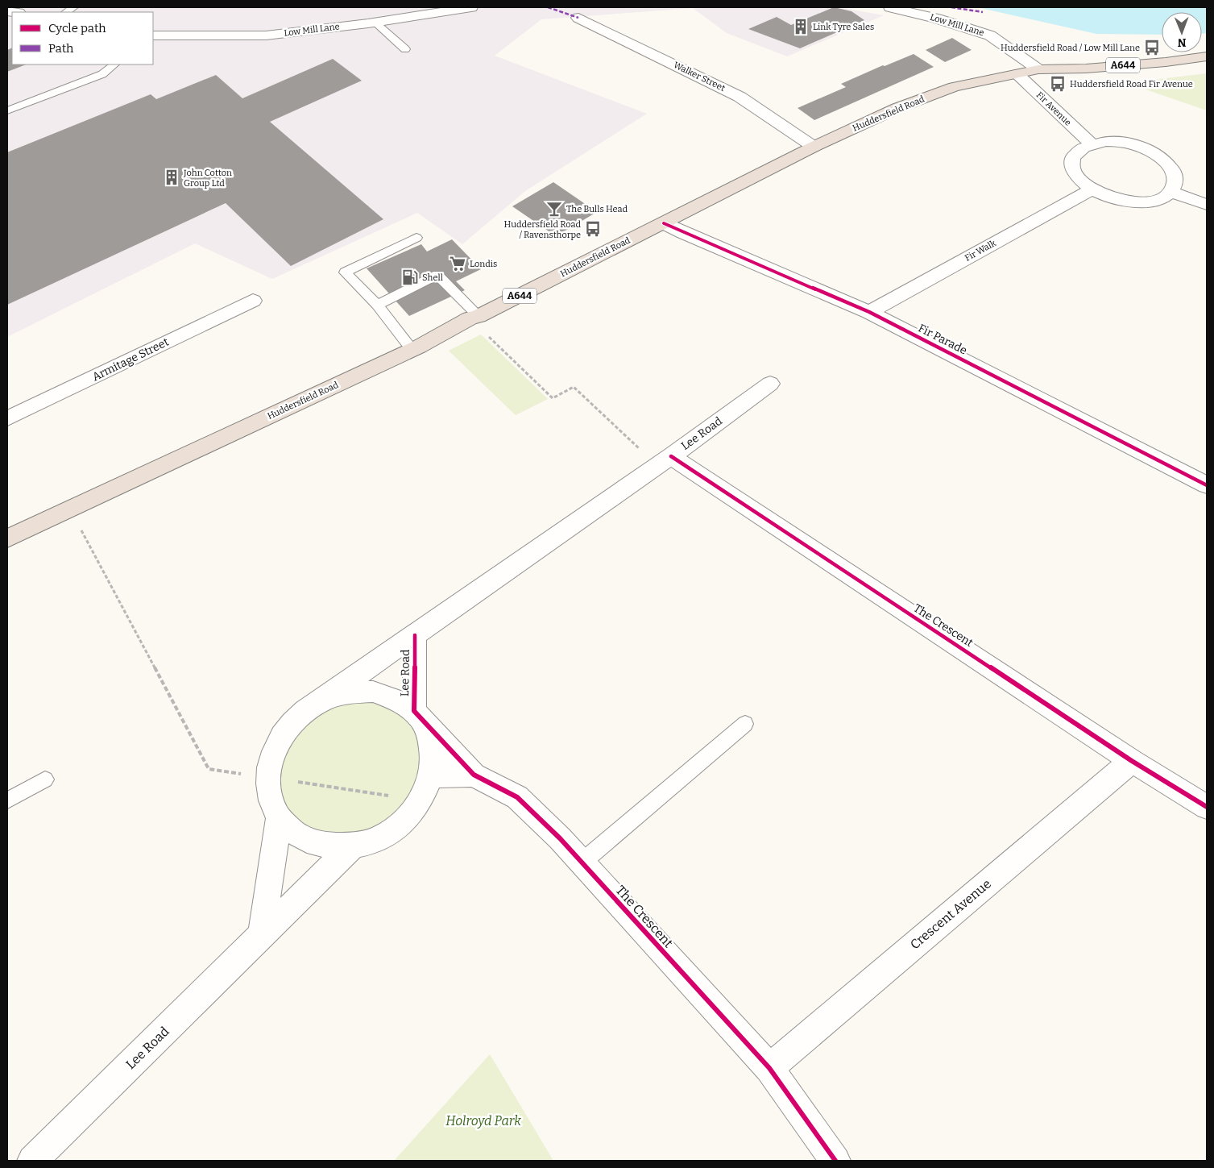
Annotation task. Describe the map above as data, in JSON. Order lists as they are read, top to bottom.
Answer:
{
  "streets": {
    "highway": ["A644", "Huddersfield Road"],
    "street": [
      "Low Mill Lane",
      "Walker Street",
      "Fir Avenue",
      "Fir Walk",
      "Fir Parade",
      "Armitage Street",
      "Lee Road",
      "The Crescent",
      "Crescent Avenue"
    ]
  },
  "crossings": [
    ["Low Mill Lane", "Huddersfield Road"],
    ["Walker Street", "Huddersfield Road"],
    ["Fir Avenue", "Huddersfield Road"],
    ["Fir Avenue", "Fir Walk"],
    ["Huddersfield Road", "Fir Parade"],
    ["Fir Walk", "Fir Parade"],
    ["Lee Road", "The Crescent"],
    ["The Crescent", "Crescent Avenue"]
  ],
  "parks": ["Holroyd Park"],
  "places": {
    "building": ["Link Tyre Sales", "John Cotton Group Ltd"],
    "bus stop": ["Huddersfield Road / Low Mill Lane", "Huddersfield Road Fir Avenue", "Huddersfield Road / Ravensthorpe"],
    "bar": ["The Bulls Head"],
    "supermarket": ["Londis"],
    "fuel station": ["Shell"]
  },
  "legend": ["Cycle path", "Path"],
  "north": "bottom"
}
